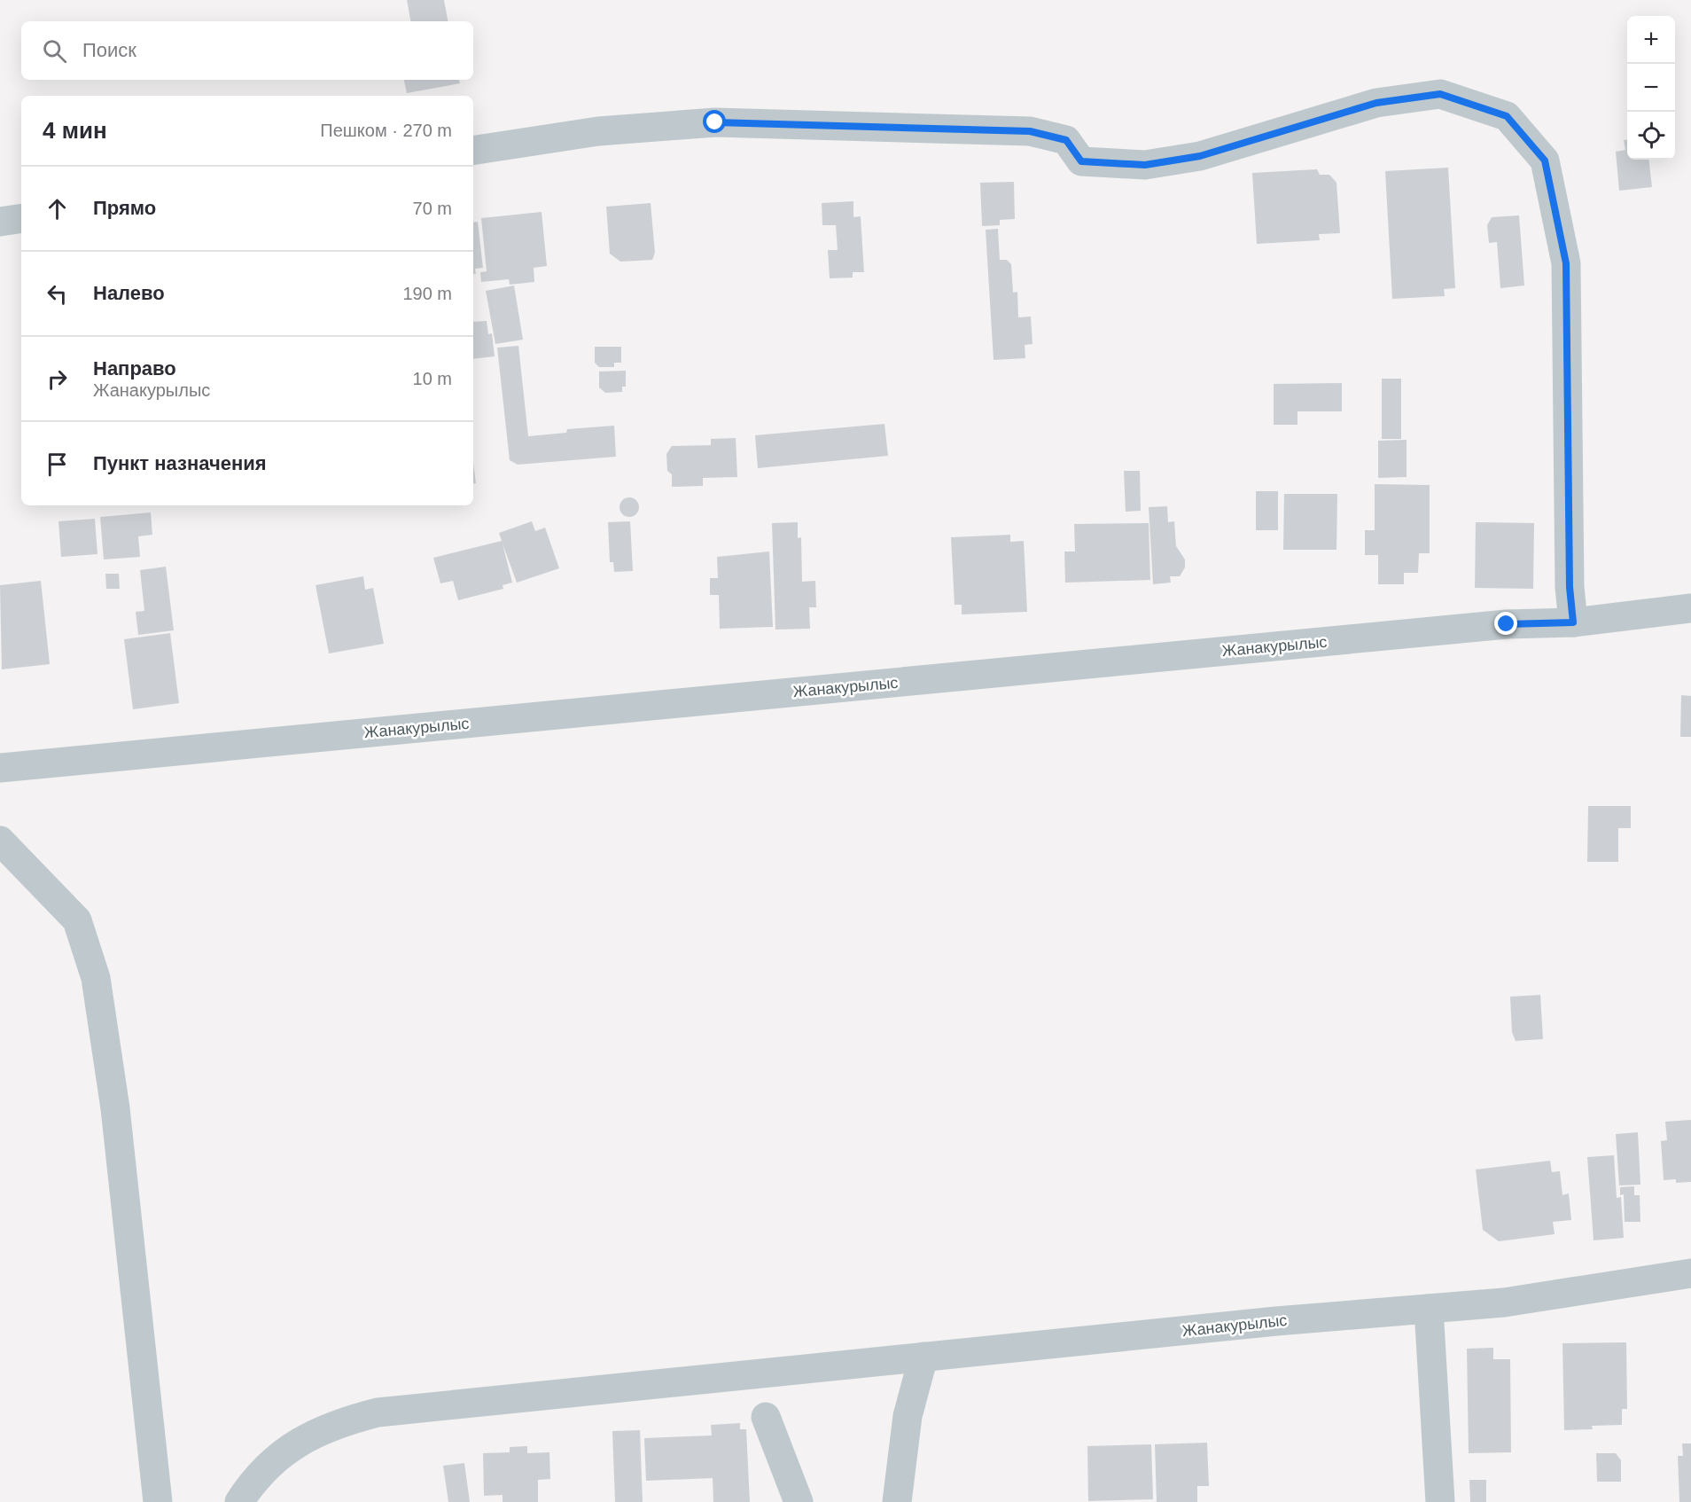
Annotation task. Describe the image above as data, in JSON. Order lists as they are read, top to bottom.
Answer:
{
  "streets": {
    "street": ["Жанакурылыс"]
  },
  "page": {
    "map_buttons": ["+", "−"],
    "search": "Поиск",
    "heading": ["4 мин", "Пешком · 270 m"],
    "list": [
      ["Прямо", "70 m"],
      ["Налево", "190 m"],
      ["Направо", "Жанакурылыс", "10 m"],
      "Пункт назначения"
    ]
  }
}
